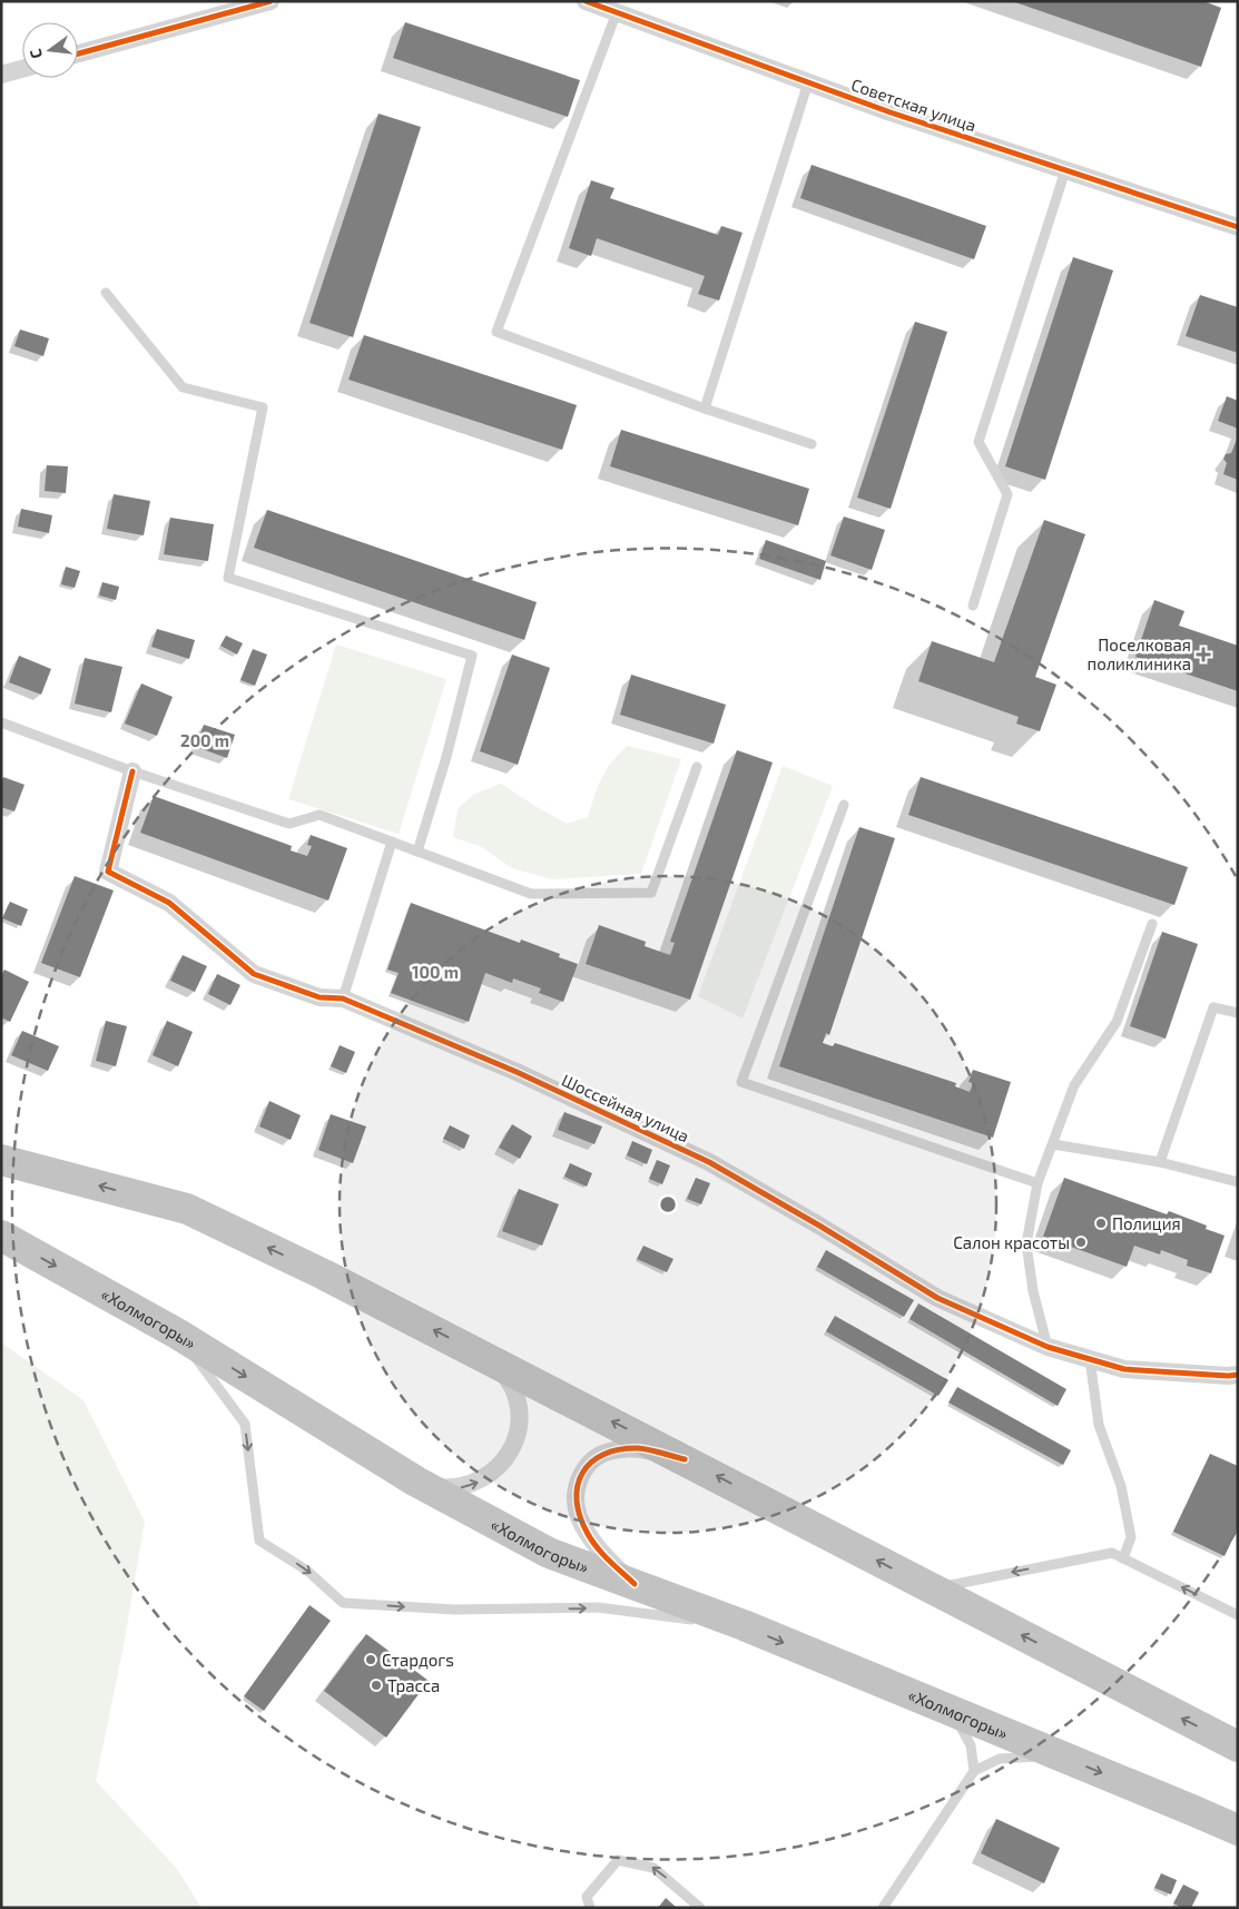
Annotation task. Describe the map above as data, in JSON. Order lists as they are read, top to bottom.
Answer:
{
  "streets": {
    "highway": ["«Холмогоры»"],
    "street": ["Советская улица", "Шоссейная улица"]
  },
  "places": {
    "health": ["Поселковая поликлиника"],
    "other": [
      "Полиция",
      "Салон красоты",
      "Стардогs",
      "Трасса"
    ]
  },
  "north": "left",
  "rings": ["200 m", "100 m"]
}
